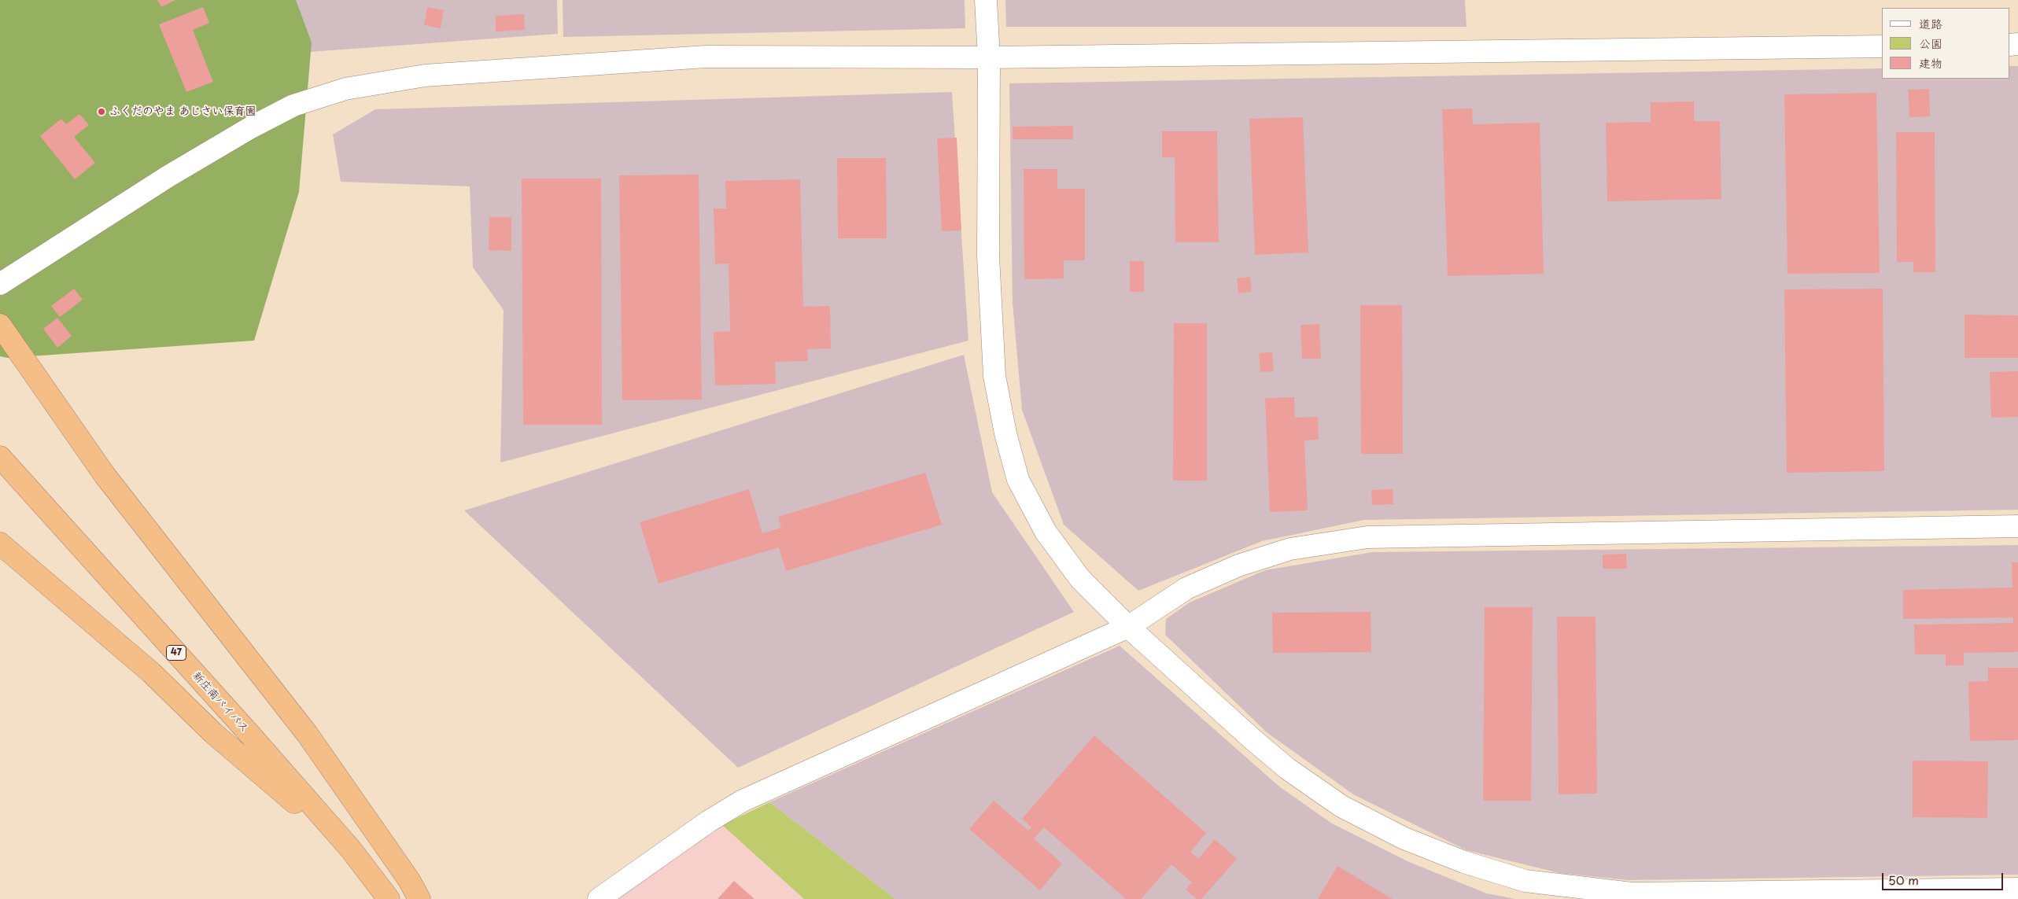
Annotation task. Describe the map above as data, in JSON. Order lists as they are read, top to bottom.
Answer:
{
  "streets": {
    "highway": ["47", "新庄南バイパス"]
  },
  "places": ["ふくだのやま あじさい保育園"],
  "legend": ["道路", "公園", "建物"],
  "scale_bar": "50 m"
}
